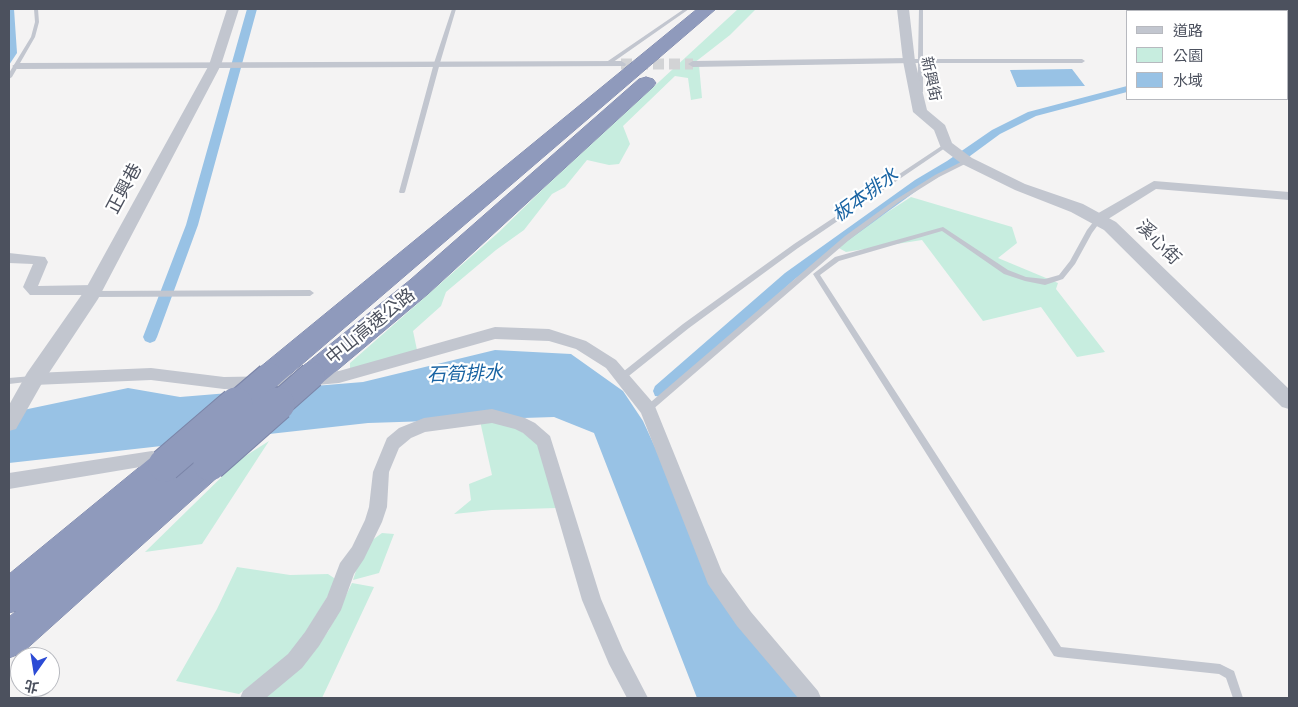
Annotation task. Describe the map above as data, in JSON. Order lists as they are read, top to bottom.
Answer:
{
  "streets": {
    "highway": ["中山高速公路"],
    "street": ["新興街", "正興巷", "溪心街"]
  },
  "water": ["板本排水", "石筍排水"],
  "legend": ["道路", "公園", "水域"],
  "north": "bottom"
}
